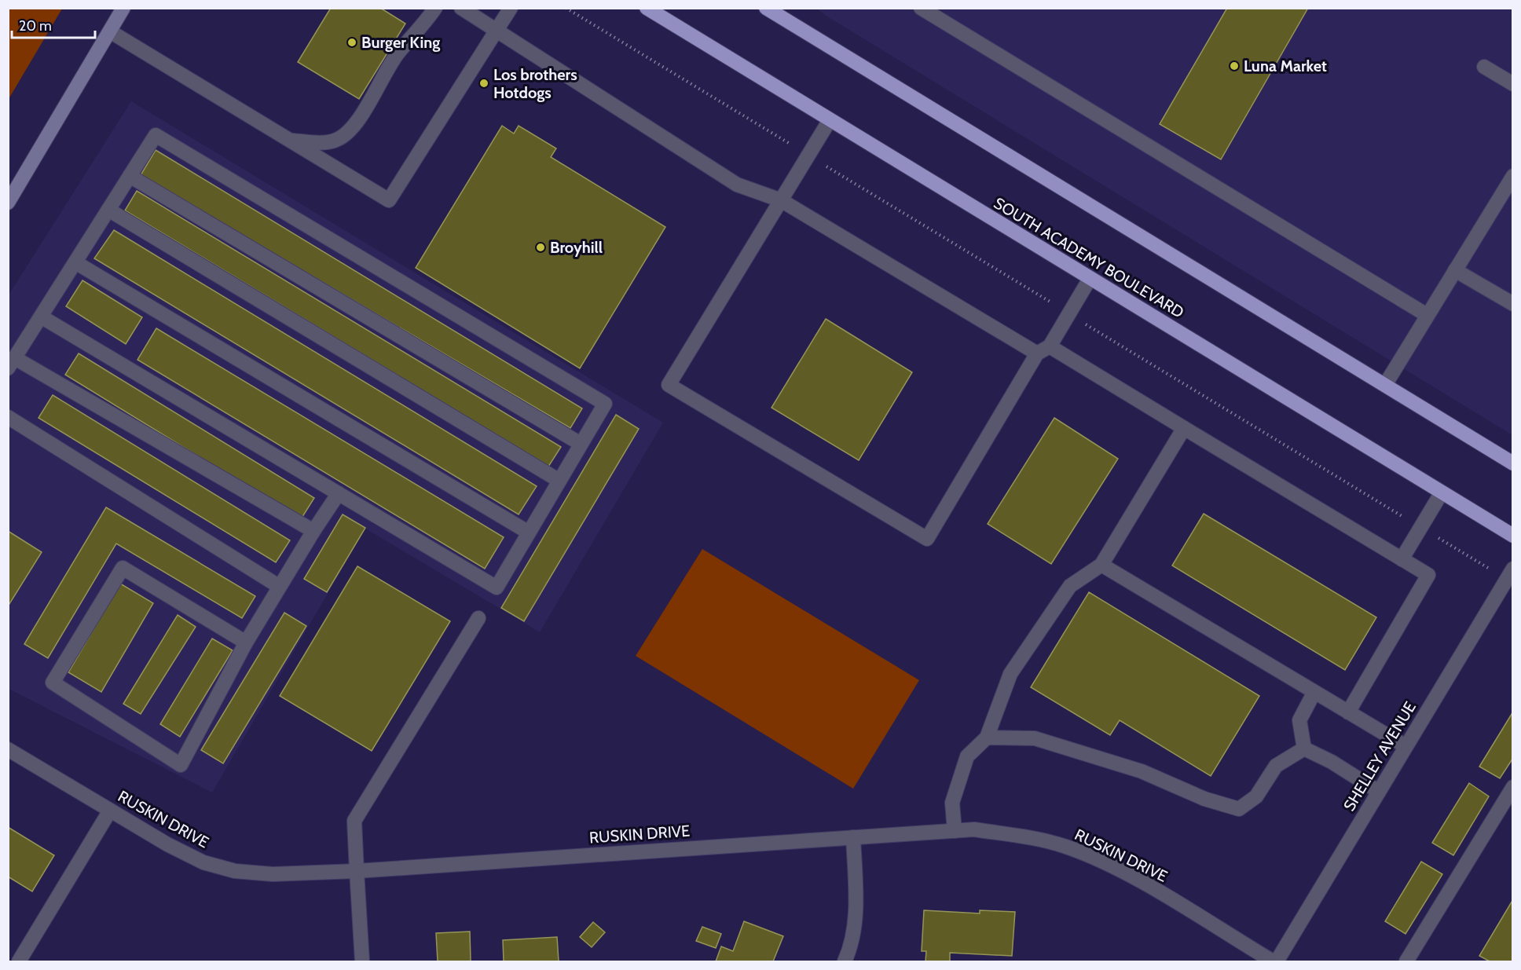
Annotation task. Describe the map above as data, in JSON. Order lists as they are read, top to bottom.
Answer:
{
  "streets": {
    "highway": ["SOUTH ACADEMY BOULEVARD"],
    "street": ["SHELLEY AVENUE", "RUSKIN DRIVE"]
  },
  "places": [
    "Burger King",
    "Luna Market",
    "Los brothers Hotdogs",
    "Broyhill"
  ],
  "scale_bar": "20 m"
}
